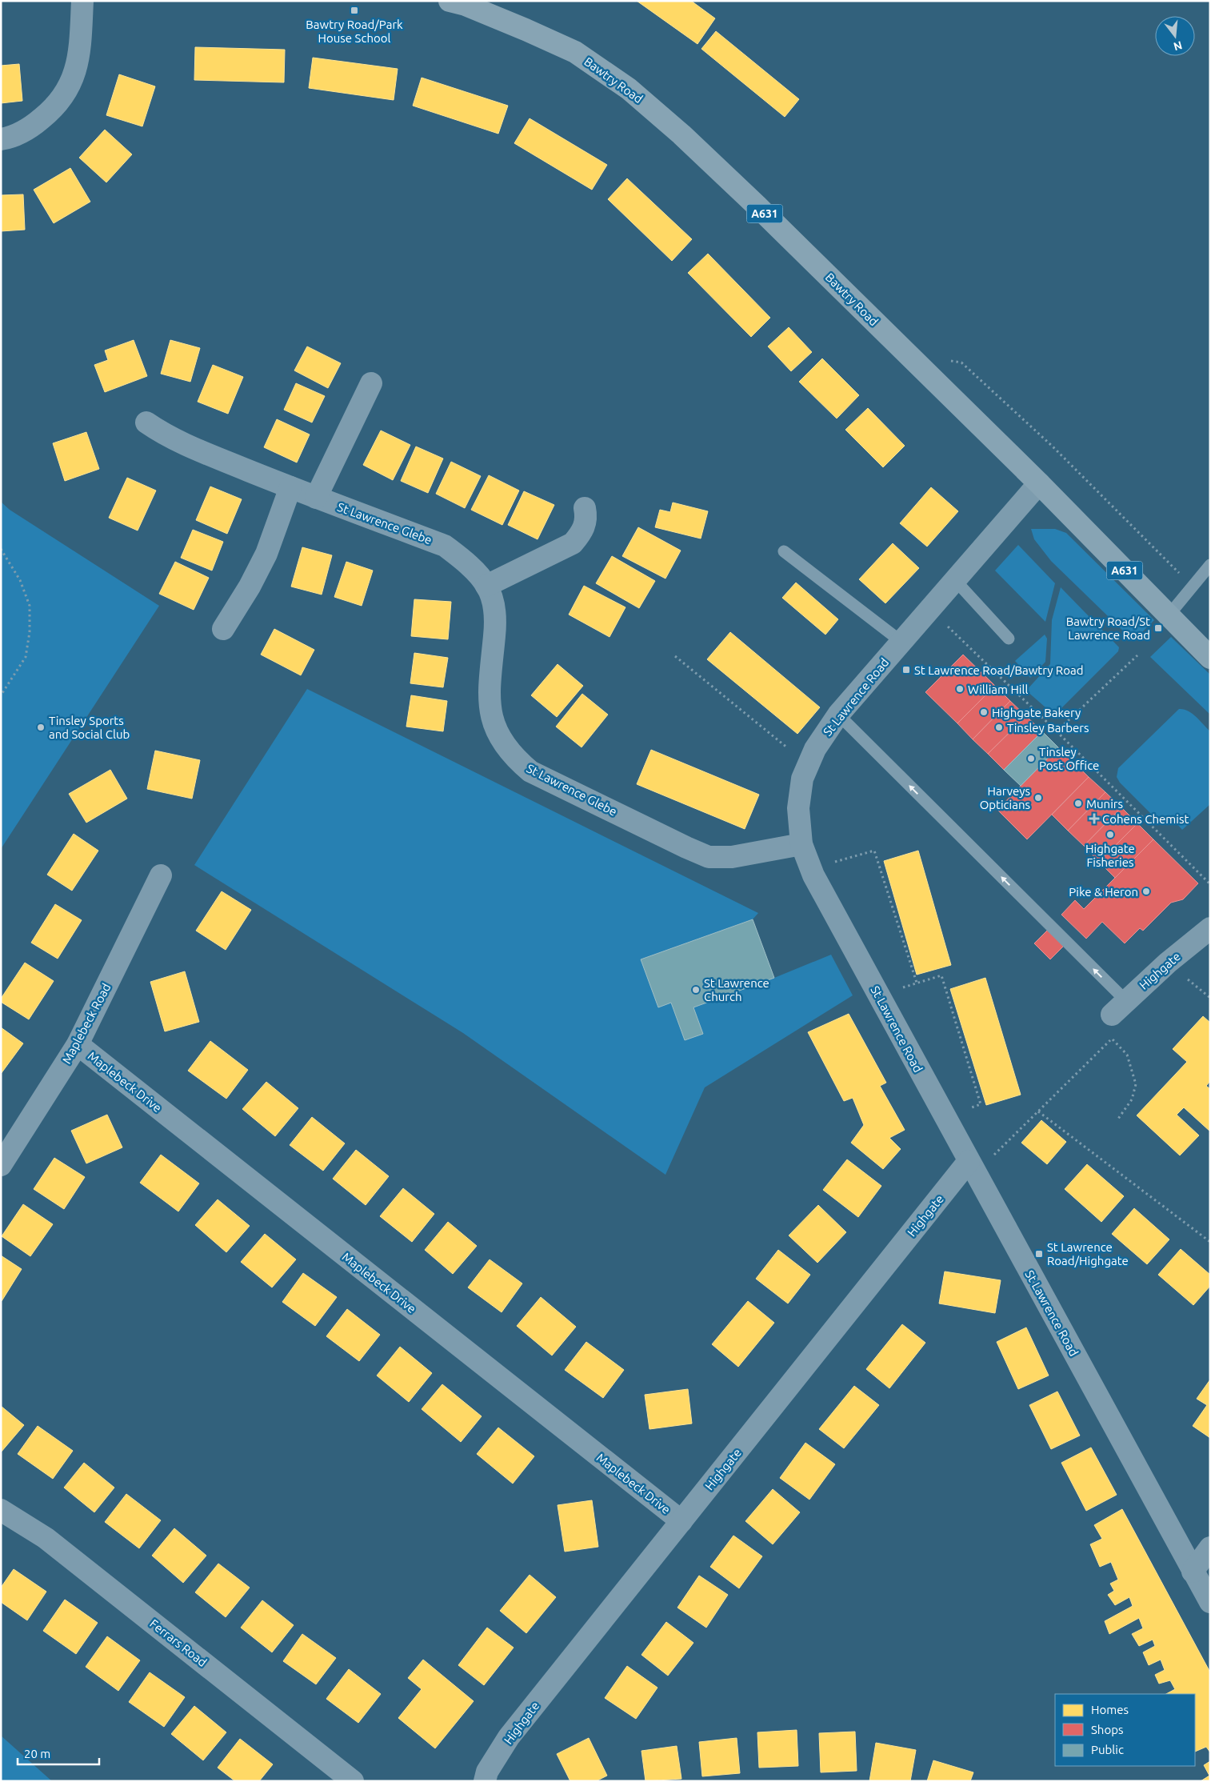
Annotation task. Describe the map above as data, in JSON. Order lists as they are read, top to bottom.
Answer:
{
  "streets": {
    "main road": ["Bawtry Road", "A631"],
    "street": [
      "St Lawrence Glebe",
      "St Lawrence Road",
      "Highgate",
      "Maplebeck Road",
      "Maplebeck Drive",
      "Ferrars Road"
    ]
  },
  "crossings": [
    ["Bawtry Road", "St Lawrence Road"],
    ["St Lawrence Glebe", "St Lawrence Road"],
    ["St Lawrence Road", "Highgate"],
    ["Highgate", "Maplebeck Drive"],
    ["Maplebeck Road", "Maplebeck Drive"]
  ],
  "places": {
    "transit": [
      "Bawtry Road/Park House School",
      "Bawtry Road/St Lawrence Road",
      "St Lawrence Road/Bawtry Road",
      "St Lawrence Road/Highgate"
    ],
    "other": [
      "William Hill",
      "Highgate Bakery",
      "Tinsley Sports and Social Club",
      "Tinsley Barbers",
      "Tinsley Post Office",
      "Harveys Opticians",
      "Munirs",
      "Highgate Fisheries",
      "Pike & Heron",
      "St Lawrence Church"
    ],
    "health": ["Cohens Chemist"]
  },
  "legend": ["Homes", "Shops", "Public"],
  "scale_bar": "20 m",
  "north": "bottom"
}
